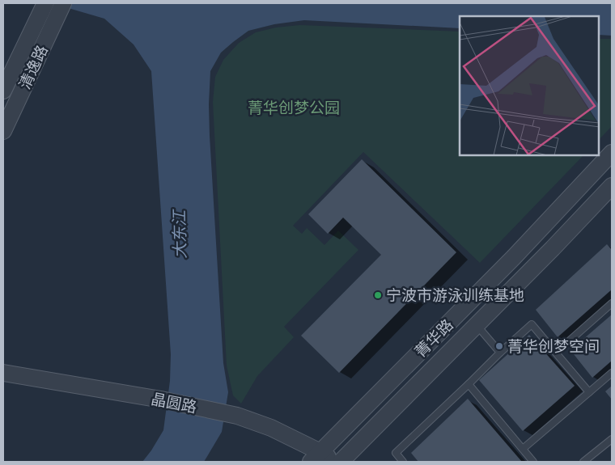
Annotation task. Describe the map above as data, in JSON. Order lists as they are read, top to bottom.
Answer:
{
  "streets": {
    "street": ["清逸路", "菁华路", "晶圆路"]
  },
  "crossings": [
    ["菁华路", "晶圆路"]
  ],
  "water": ["大东江"],
  "parks": ["菁华创梦公园"],
  "places": ["宁波市游泳训练基地", "菁华创梦空间"]
}
